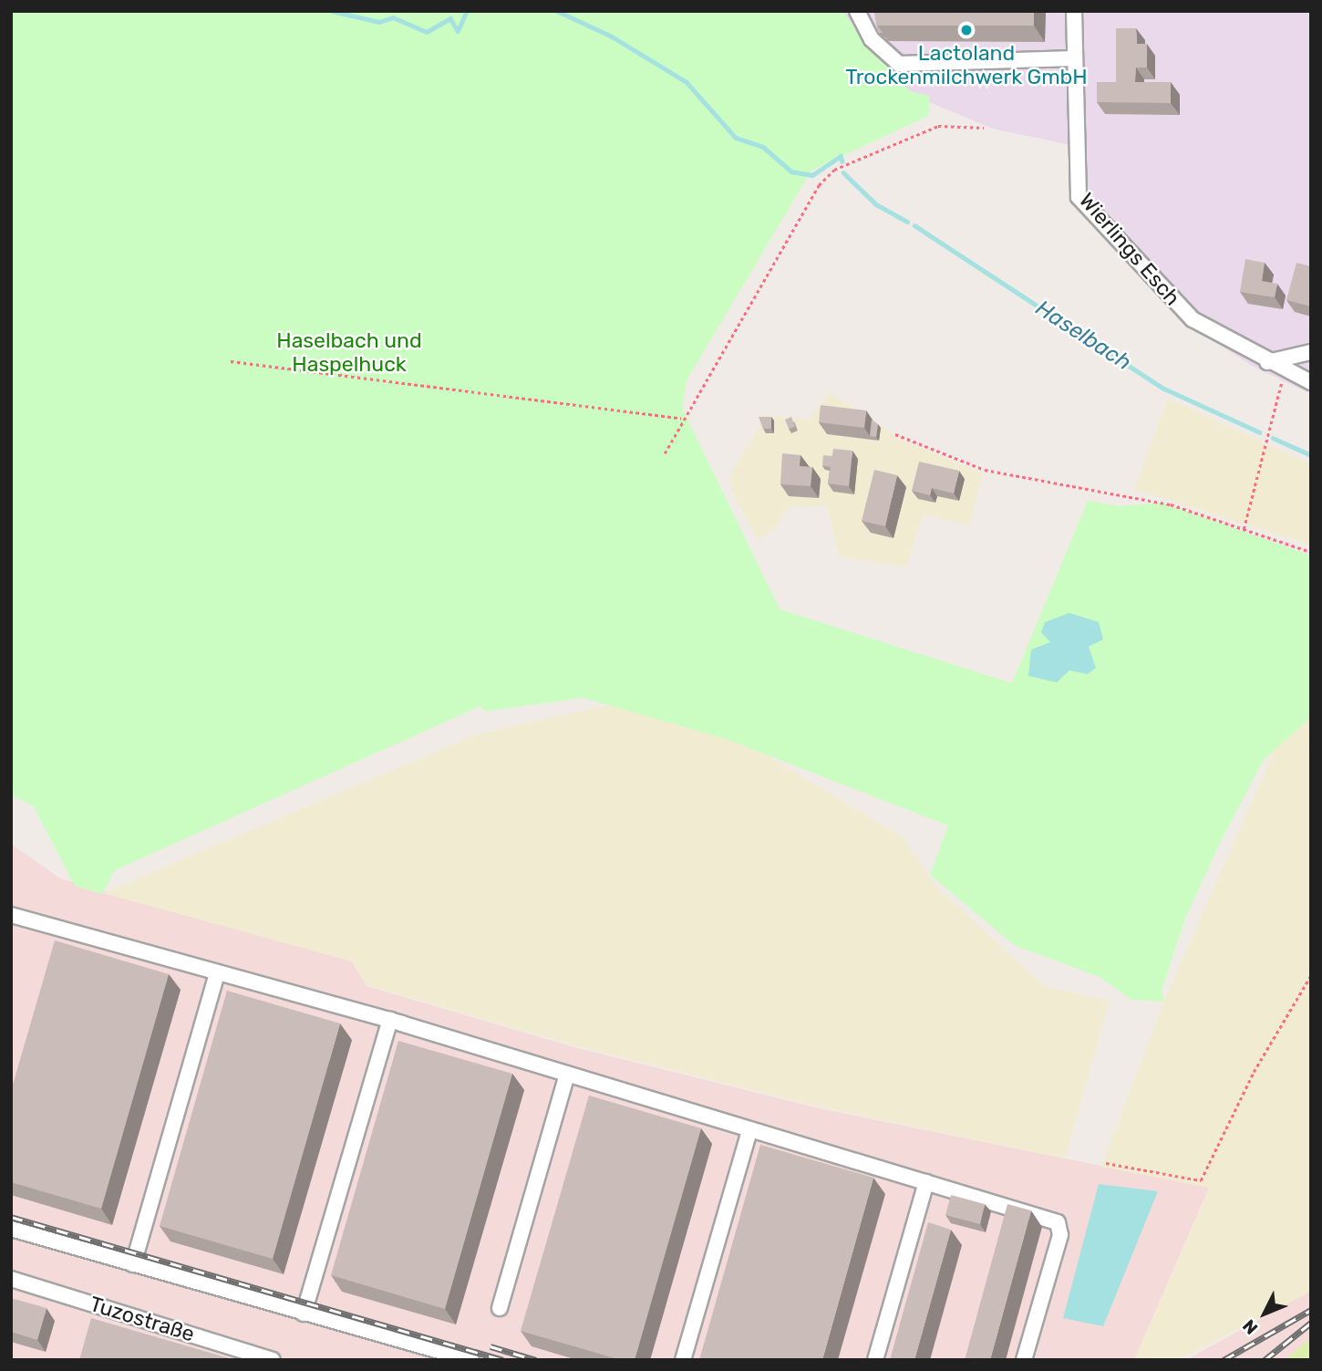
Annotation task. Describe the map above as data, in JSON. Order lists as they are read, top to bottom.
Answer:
{
  "streets": {
    "street": ["Wierlings Esch", "Tuzostraße"]
  },
  "water": ["Haselbach"],
  "parks": ["Haselbach und Haspelhuck"],
  "places": ["Lactoland Trockenmilchwerk GmbH"],
  "north": "bottom left"
}
